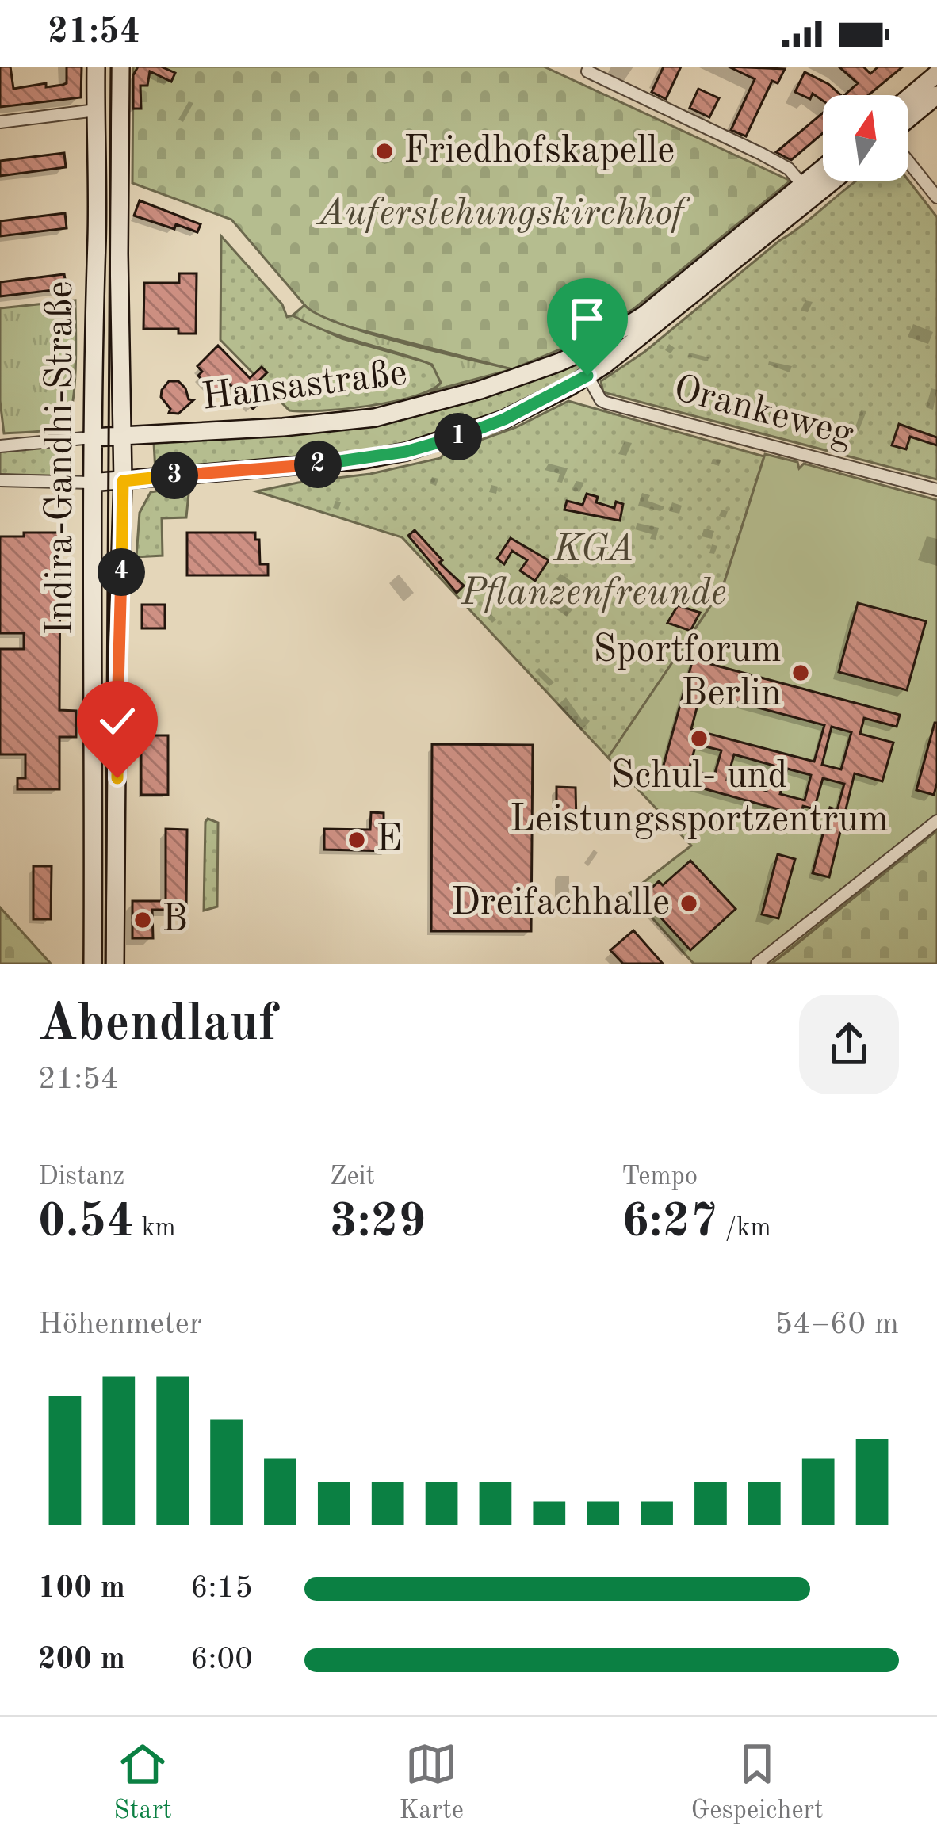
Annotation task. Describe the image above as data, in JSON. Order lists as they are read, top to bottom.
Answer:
{
  "streets": {
    "main road": ["Hansastraße", "Indira-Gandhi-Straße"],
    "street": ["Orankeweg"]
  },
  "crossings": [
    ["Hansastraße", "Orankeweg"],
    ["Hansastraße", "Indira-Gandhi-Straße"]
  ],
  "parks": ["Auferstehungskirchhof", "KGA Pflanzenfreunde"],
  "places": [
    "Friedhofskapelle",
    "Sportforum Berlin",
    "Schul- und Leistungssportzentrum",
    "E",
    "Dreifachhalle",
    "B"
  ],
  "north": "top",
  "page": {
    "status": "21:54",
    "pins": [
      "1",
      "2",
      "3",
      "4"
    ],
    "heading": ["Abendlauf", "21:54"],
    "stats": [
      ["Distanz", "0.54 km"],
      ["Zeit", "3:29"],
      ["Tempo", "6:27 /km"]
    ],
    "chart": ["Höhenmeter", "54–60 m"],
    "list": [
      {
        "name": "100 m",
        "note": "6:15"
      },
      {
        "name": "200 m",
        "note": "6:00"
      }
    ],
    "tabs": ["Start", "Karte", "Gespeichert"]
  }
}
